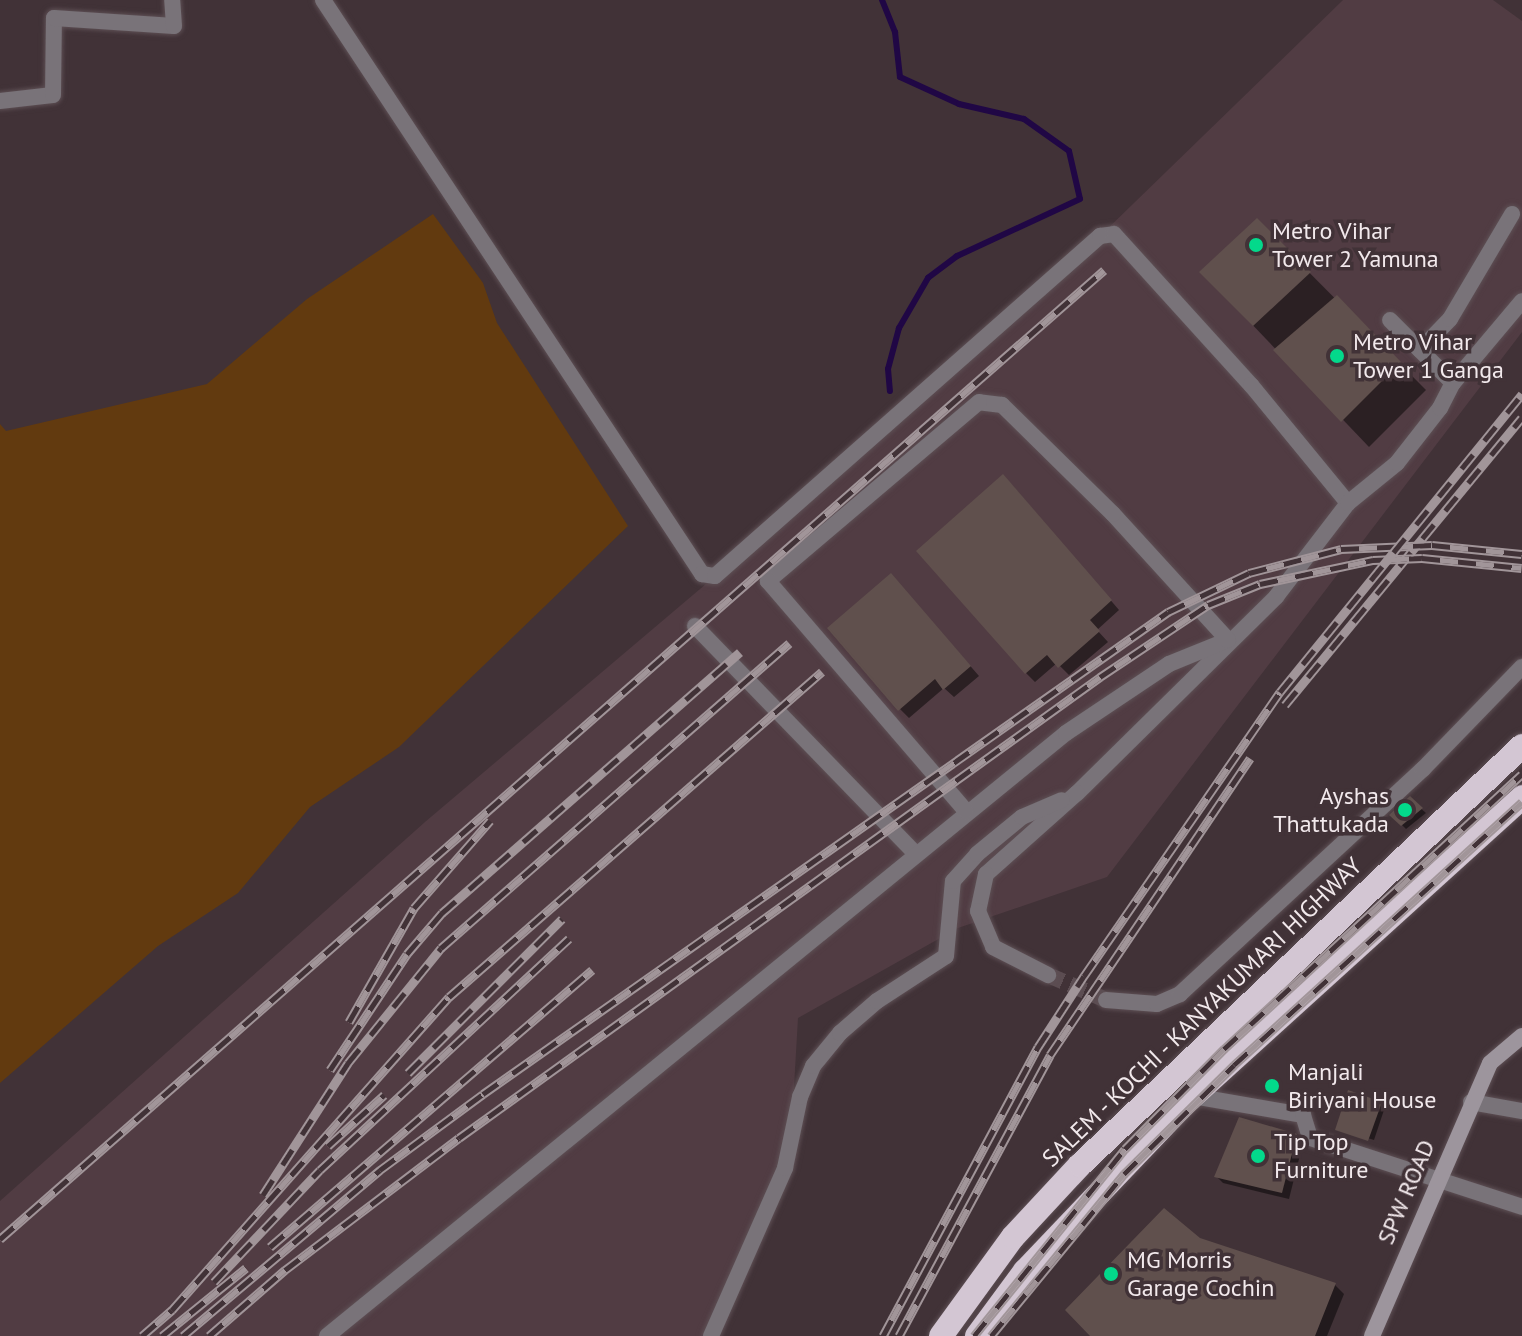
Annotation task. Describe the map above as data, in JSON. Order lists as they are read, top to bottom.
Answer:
{
  "streets": {
    "highway": ["SALEM - KOCHI - KANYAKUMARI HIGHWAY"],
    "street": ["SPW ROAD"]
  },
  "places": [
    "Metro Vihar Tower 2 Yamuna",
    "Metro Vihar Tower 1 Ganga",
    "Ayshas Thattukada",
    "Manjali Biriyani House",
    "Tip Top Furniture",
    "MG Morris Garage Cochin"
  ]
}
